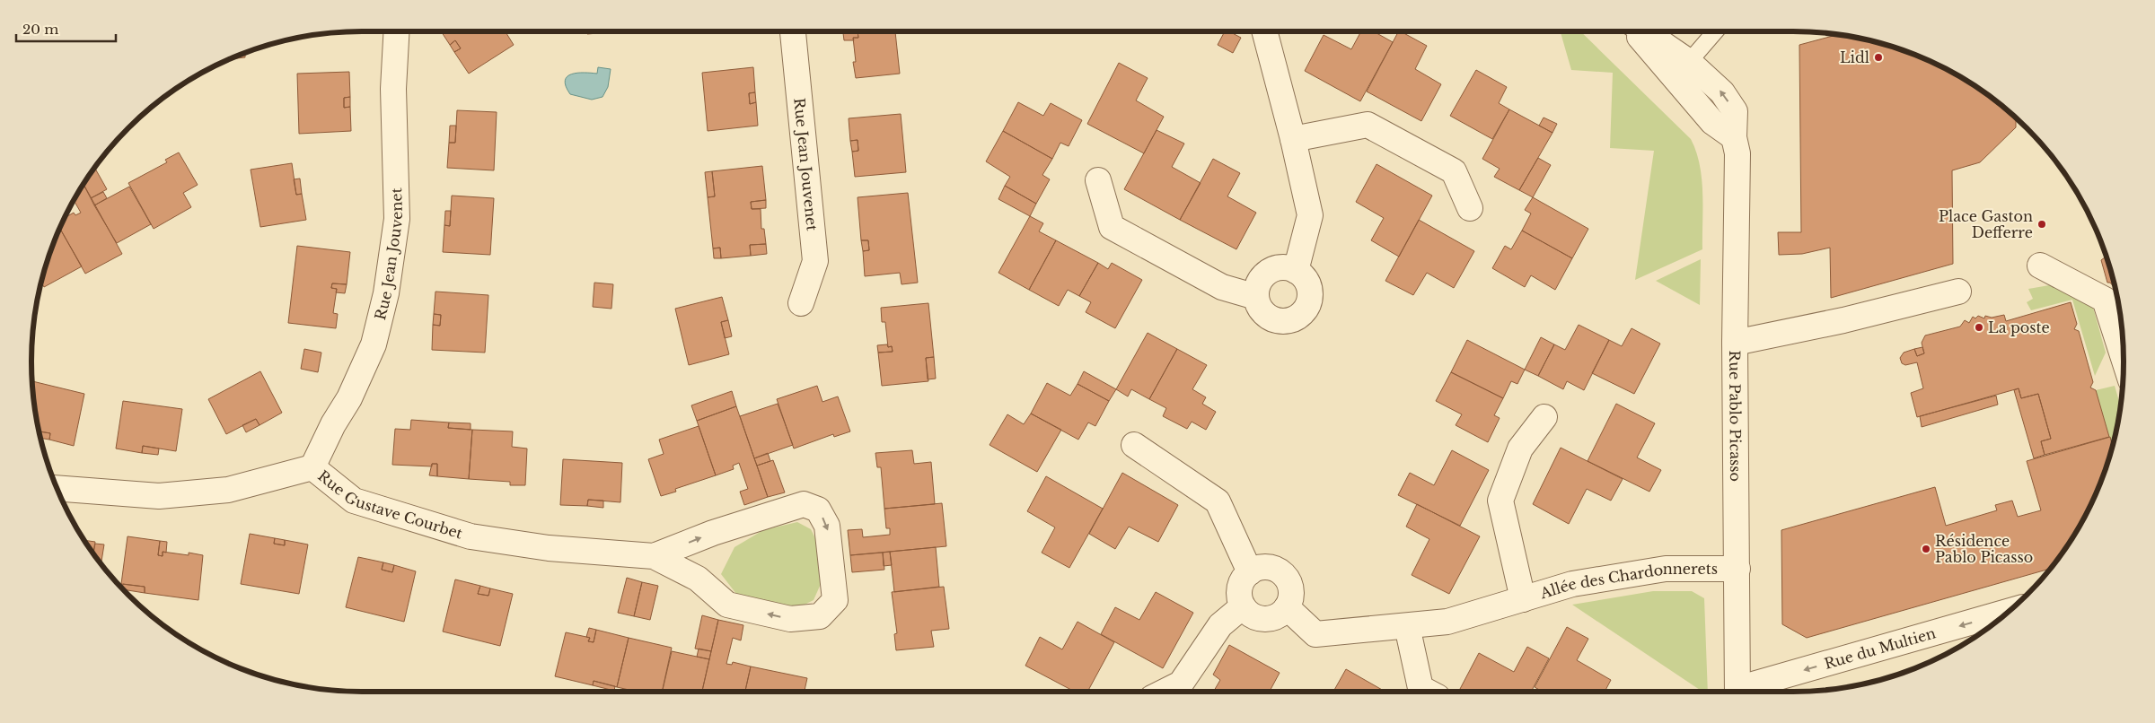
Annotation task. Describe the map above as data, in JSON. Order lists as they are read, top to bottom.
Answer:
{
  "streets": {
    "street": [
      "Rue Jean Jouvenet",
      "Rue Pablo Picasso",
      "Rue Gustave Courbet",
      "Allée des Chardonnerets",
      "Rue du Multien"
    ]
  },
  "crossings": [
    ["Rue Jean Jouvenet", "Rue Gustave Courbet"],
    ["Rue Pablo Picasso", "Allée des Chardonnerets"]
  ],
  "one_way": ["Rue du Multien"],
  "places": [
    "Lidl",
    "Place Gaston Defferre",
    "La poste",
    "Résidence Pablo Picasso"
  ],
  "scale_bar": "20 m"
}
